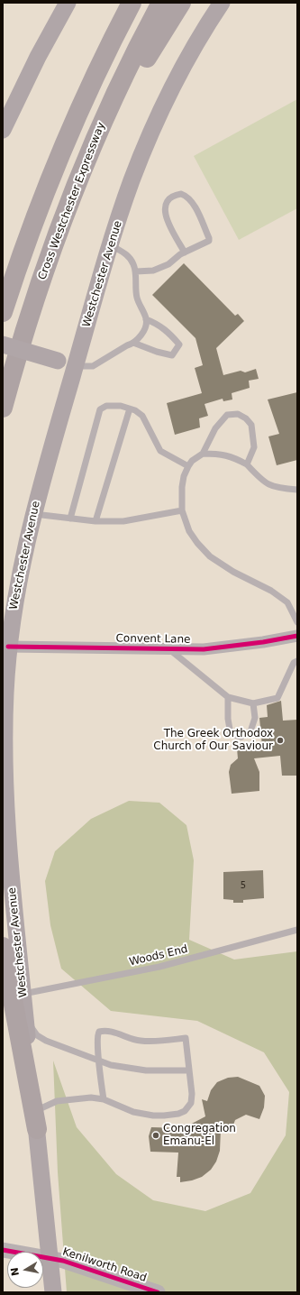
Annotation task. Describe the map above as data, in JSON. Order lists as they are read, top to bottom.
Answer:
{
  "streets": {
    "highway": ["Cross Westchester Expressway"],
    "main road": ["Westchester Avenue"],
    "street": ["Convent Lane", "Kenilworth Road"],
    "lane": ["Woods End"]
  },
  "crossings": [
    ["Westchester Avenue", "Convent Lane"],
    ["Westchester Avenue", "Woods End"],
    ["Westchester Avenue", "Kenilworth Road"]
  ],
  "places": ["The Greek Orthodox Church of Our Saviour", "Congregation Emanu-El"],
  "house_numbers": ["5"],
  "north": "left"
}
